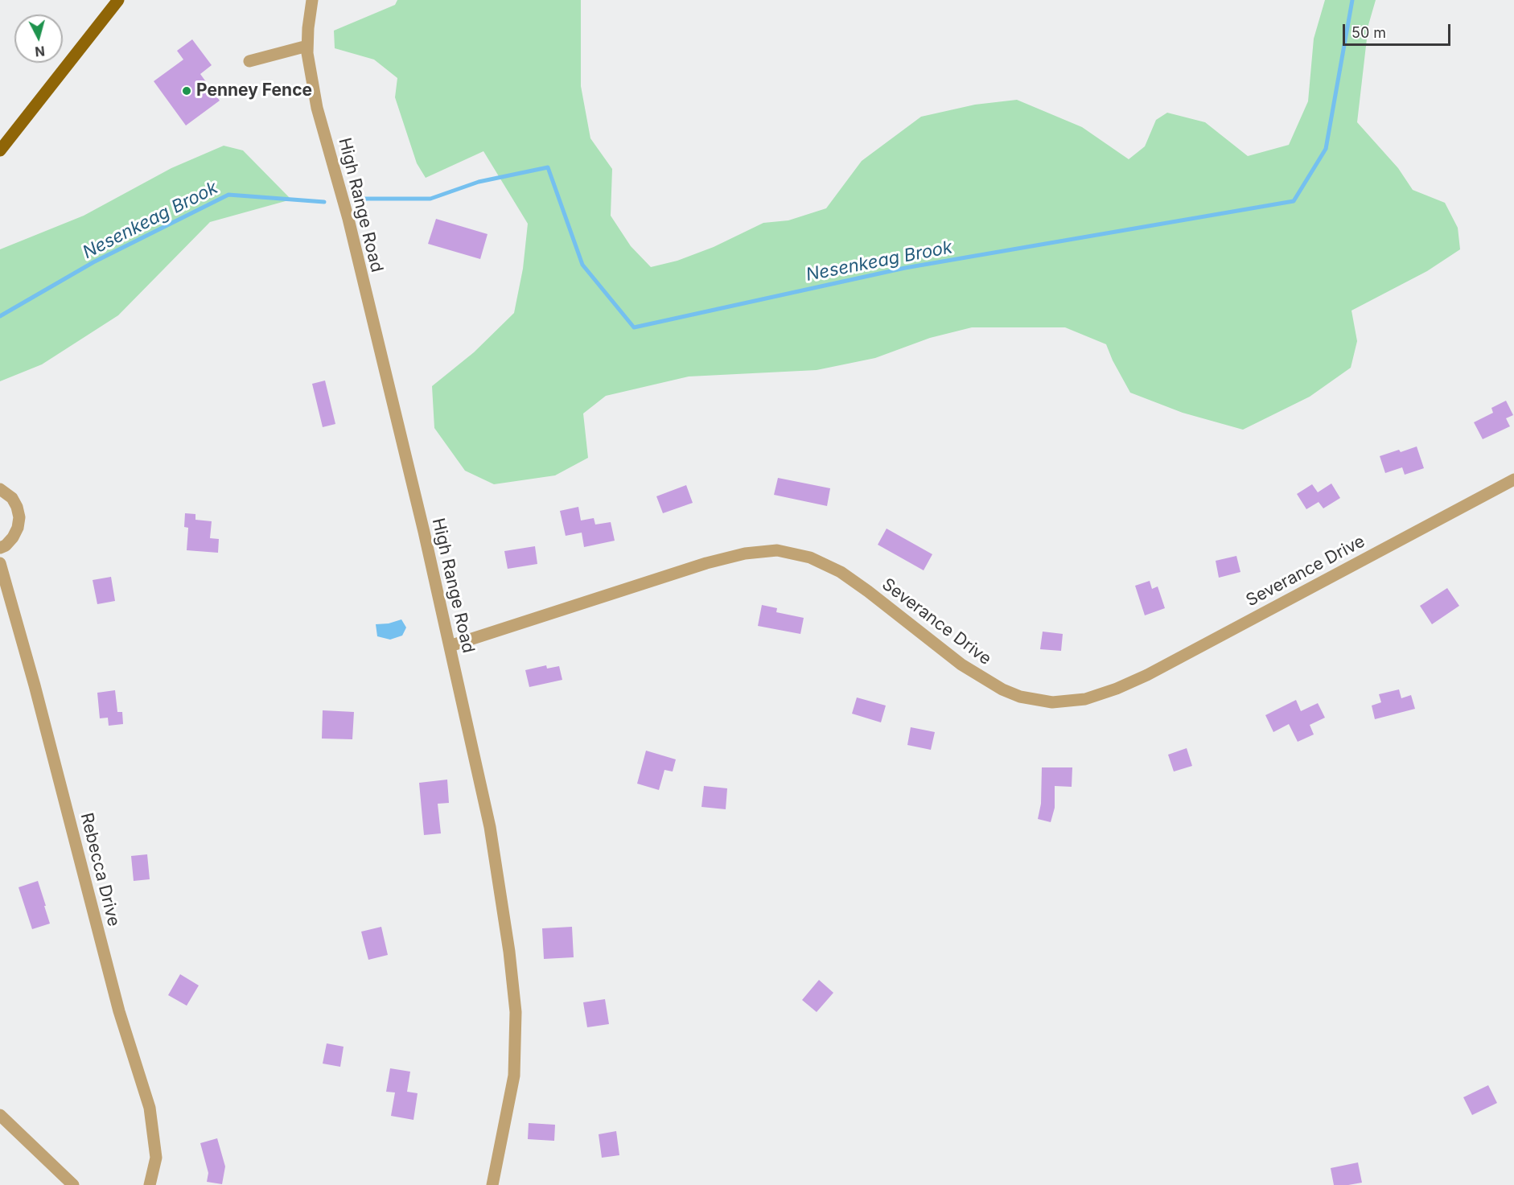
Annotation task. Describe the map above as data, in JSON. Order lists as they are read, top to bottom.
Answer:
{
  "streets": {
    "street": ["High Range Road", "Severance Drive", "Rebecca Drive"]
  },
  "crossings": [
    ["High Range Road", "Severance Drive"]
  ],
  "water": ["Nesenkeag Brook"],
  "places": ["Penney Fence"],
  "scale_bar": "50 m",
  "north": "bottom"
}
